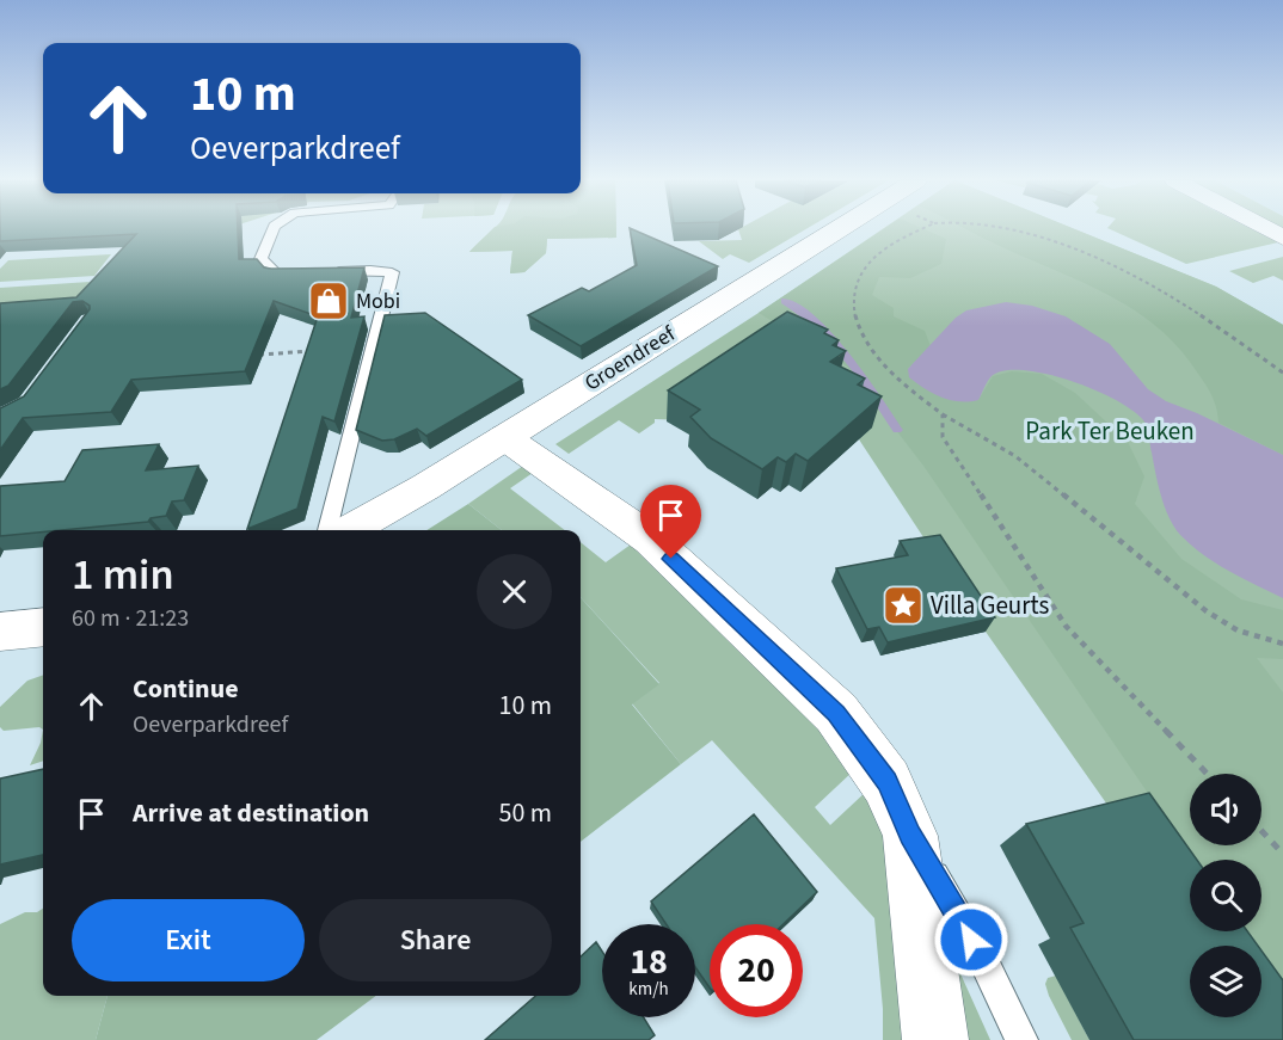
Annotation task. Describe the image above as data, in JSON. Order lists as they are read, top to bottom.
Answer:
{
  "streets": {
    "street": ["Groendreef"]
  },
  "parks": ["Park Ter Beuken"],
  "places": {
    "shop": ["Mobi"],
    "place": ["Villa Geurts"]
  },
  "page": {
    "turn": ["10 m", "Oeverparkdreef"],
    "heading": ["1 min", "60 m · 21:23"],
    "list": [
      {
        "name": "Continue",
        "note": "Oeverparkdreef",
        "value": "10 m"
      },
      {
        "name": "Arrive at destination",
        "value": "50 m"
      }
    ],
    "buttons": ["Exit", "Share"],
    "speed": "18 km/h",
    "limit": "20"
  }
}
